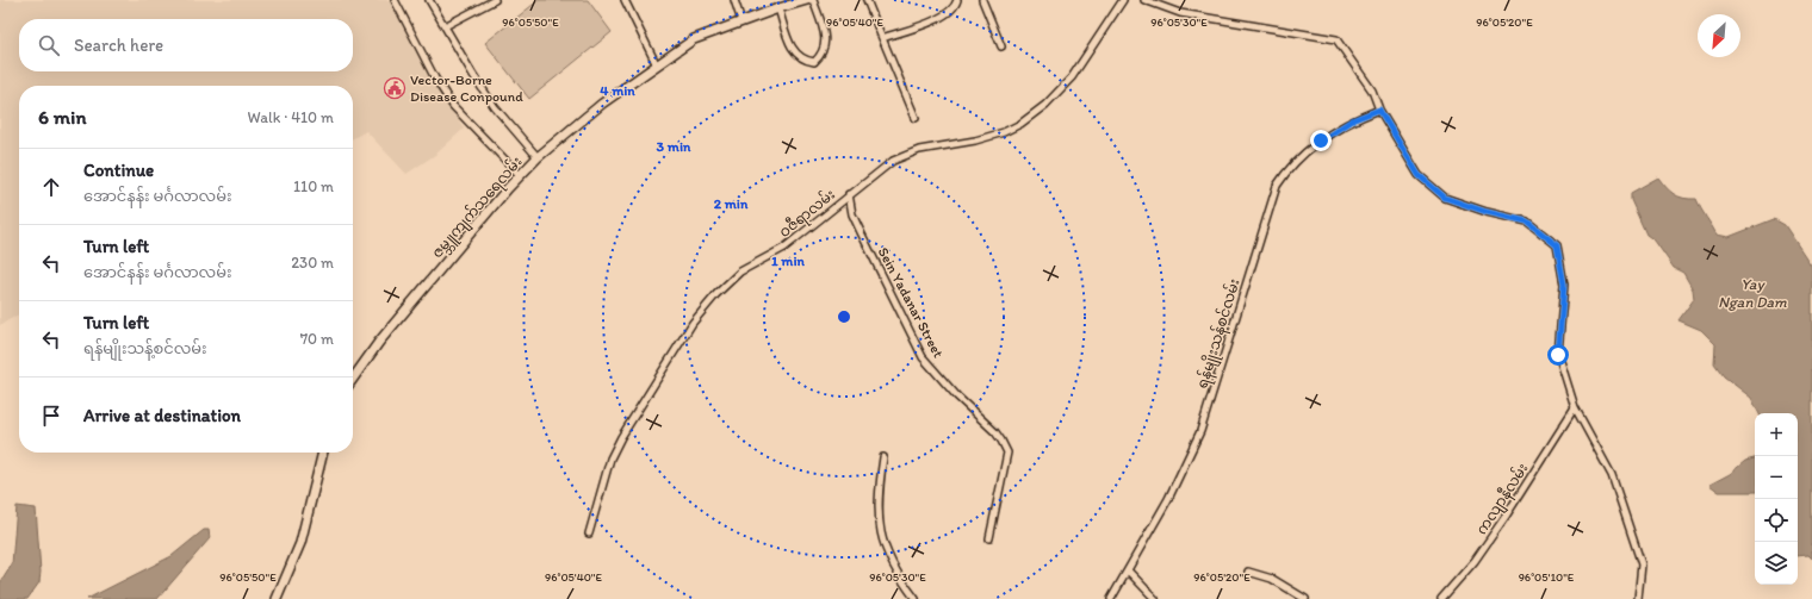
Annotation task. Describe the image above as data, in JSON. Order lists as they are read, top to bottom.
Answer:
{
  "streets": {
    "main road": ["ဇမ္ဘူကျက်သရေလမ်း"],
    "street": [
      "ဝဇီရာလမ်း",
      "Sein Yadanar Street",
      "ရန်မျိုးသန့်စင်လမ်း",
      "ကလျာနီလမ်း"
    ]
  },
  "crossings": [
    ["ဝဇီရာလမ်း", "Sein Yadanar Street"]
  ],
  "water": ["Yay Ngan Dam"],
  "places": {
    "public building": ["Vector-Borne Disease Conpound"]
  },
  "north": "bottom left",
  "page": {
    "search": "Search here",
    "heading": ["6 min", "Walk · 410 m"],
    "list": [
      ["Continue", "အောင်နန်း မင်္ဂလာလမ်း", "110 m"],
      ["Turn left", "အောင်နန်း မင်္ဂလာလမ်း", "230 m"],
      ["Turn left", "ရန်မျိုးသန့်စင်လမ်း", "70 m"],
      "Arrive at destination"
    ],
    "map_buttons": ["+", "−"]
  },
  "coordinates": [
    "96°05'50\"E",
    "96°05'40\"E",
    "96°05'20\"E",
    "96°05'30\"E",
    "96°05'10\"E"
  ],
  "rings": [
    "4 min",
    "3 min",
    "2 min",
    "1 min"
  ]
}
